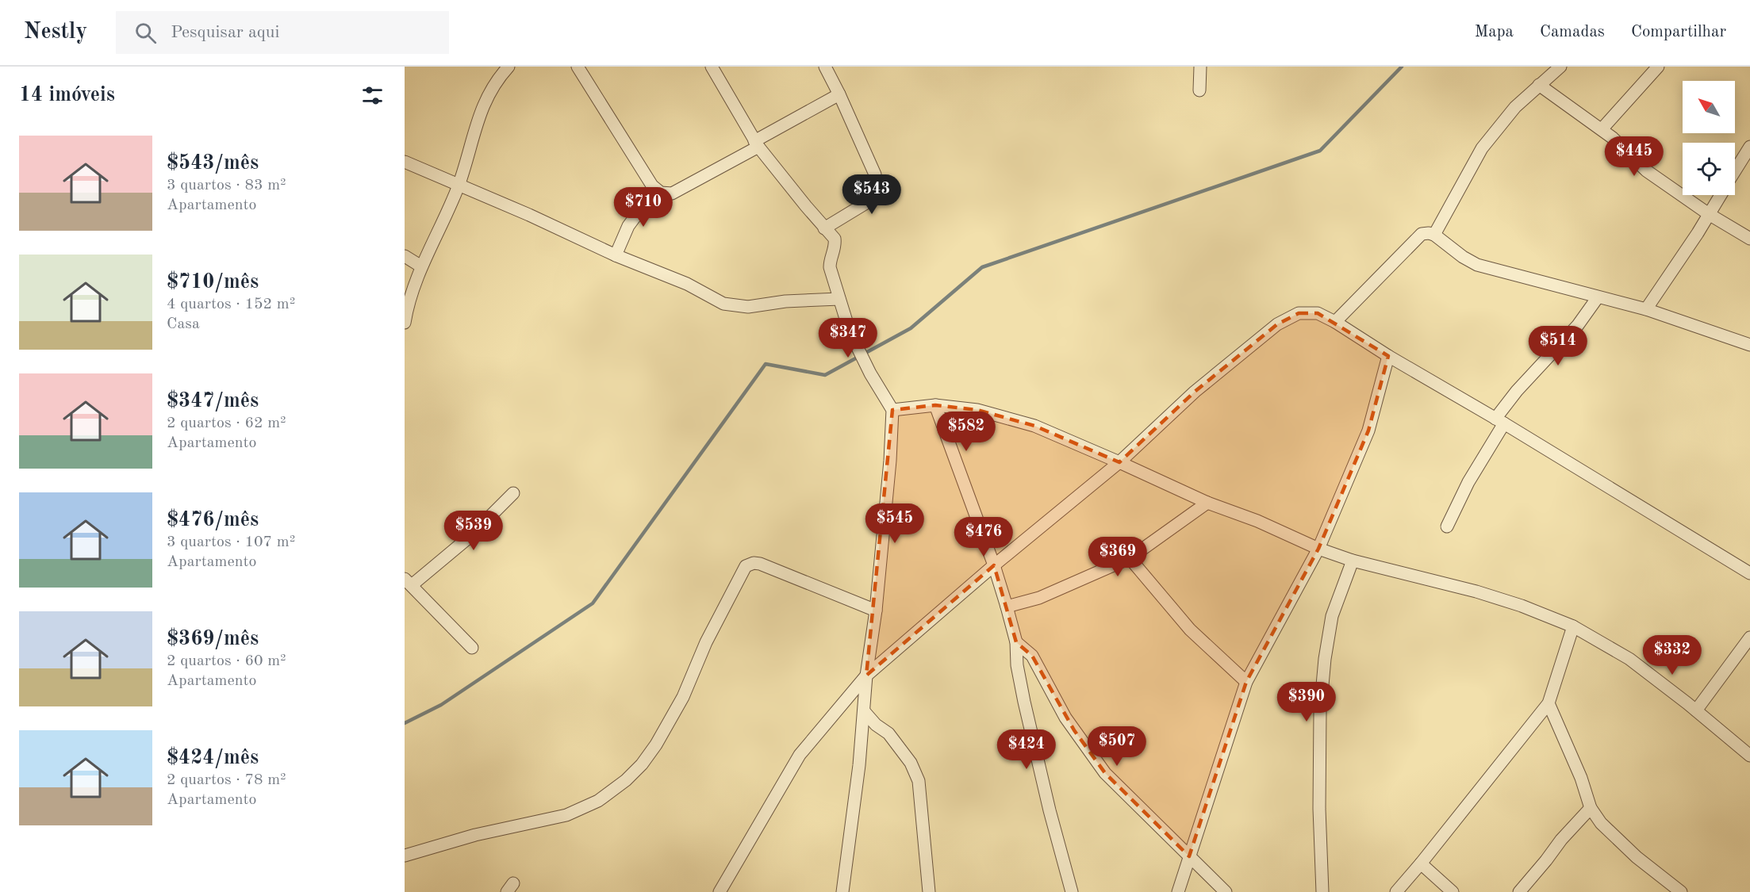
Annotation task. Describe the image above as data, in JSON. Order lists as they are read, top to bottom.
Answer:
{
  "north": "top left",
  "page": {
    "header": "Nestly",
    "search": "Pesquisar aqui",
    "nav": ["Mapa", "Camadas", "Compartilhar"],
    "heading": "14 imóveis",
    "list": [
      {
        "name": "$543/mês",
        "note": "3 quartos · 83 m² · Apartamento"
      },
      {
        "name": "$710/mês",
        "note": "4 quartos · 152 m² · Casa"
      },
      {
        "name": "$347/mês",
        "note": "2 quartos · 62 m² · Apartamento"
      },
      {
        "name": "$476/mês",
        "note": "3 quartos · 107 m² · Apartamento"
      },
      {
        "name": "$369/mês",
        "note": "2 quartos · 60 m² · Apartamento"
      },
      {
        "name": "$424/mês",
        "note": "2 quartos · 78 m² · Apartamento"
      }
    ],
    "price": [
      "$445",
      "$543",
      "$710",
      "$347",
      "$514",
      "$582",
      "$545",
      "$539",
      "$476",
      "$369",
      "$332",
      "$390",
      "$507",
      "$424"
    ]
  }
}
